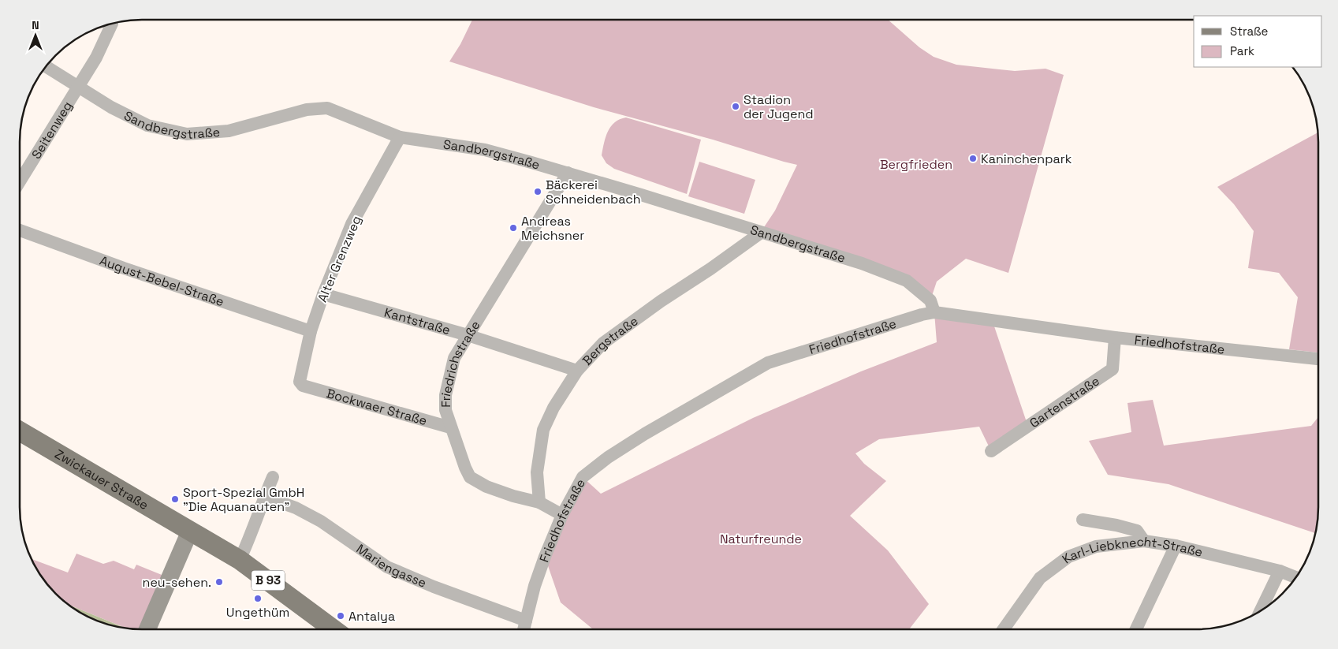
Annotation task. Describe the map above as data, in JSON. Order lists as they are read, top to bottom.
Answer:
{
  "streets": {
    "main road": ["Zwickauer Straße", "B 93"],
    "street": [
      "Sandbergstraße",
      "Seitenweg",
      "Alter Grenzweg",
      "August-Bebel-Straße",
      "Kantstraße",
      "Friedhofstraße",
      "Bergstraße",
      "Friedrichstraße",
      "Gartenstraße",
      "Bockwaer Straße",
      "Karl-Liebknecht-Straße",
      "Mariengasse"
    ]
  },
  "crossings": [
    ["Sandbergstraße", "Seitenweg"],
    ["Sandbergstraße", "Alter Grenzweg"],
    ["Sandbergstraße", "Friedhofstraße"],
    ["Sandbergstraße", "Bergstraße"],
    ["Sandbergstraße", "Friedrichstraße"],
    ["Alter Grenzweg", "August-Bebel-Straße"],
    ["Alter Grenzweg", "Kantstraße"],
    ["Alter Grenzweg", "Bockwaer Straße"],
    ["Kantstraße", "Bergstraße"],
    ["Kantstraße", "Friedrichstraße"],
    ["Friedhofstraße", "Friedrichstraße"],
    ["Friedhofstraße", "Gartenstraße"],
    ["Friedhofstraße", "Mariengasse"],
    ["Bergstraße", "Friedrichstraße"],
    ["Friedrichstraße", "Bockwaer Straße"],
    ["Zwickauer Straße", "B 93"]
  ],
  "parks": ["Bergfrieden", "Naturfreunde"],
  "places": [
    "Stadion der Jugend",
    "Kaninchenpark",
    "Bäckerei Schneidenbach",
    "Andreas Meichsner",
    "Sport-Spezial GmbH \"Die Aquanauten\"",
    "neu-sehen.",
    "Ungethüm",
    "Antalya"
  ],
  "legend": ["Straße", "Park"],
  "north": "top"
}
